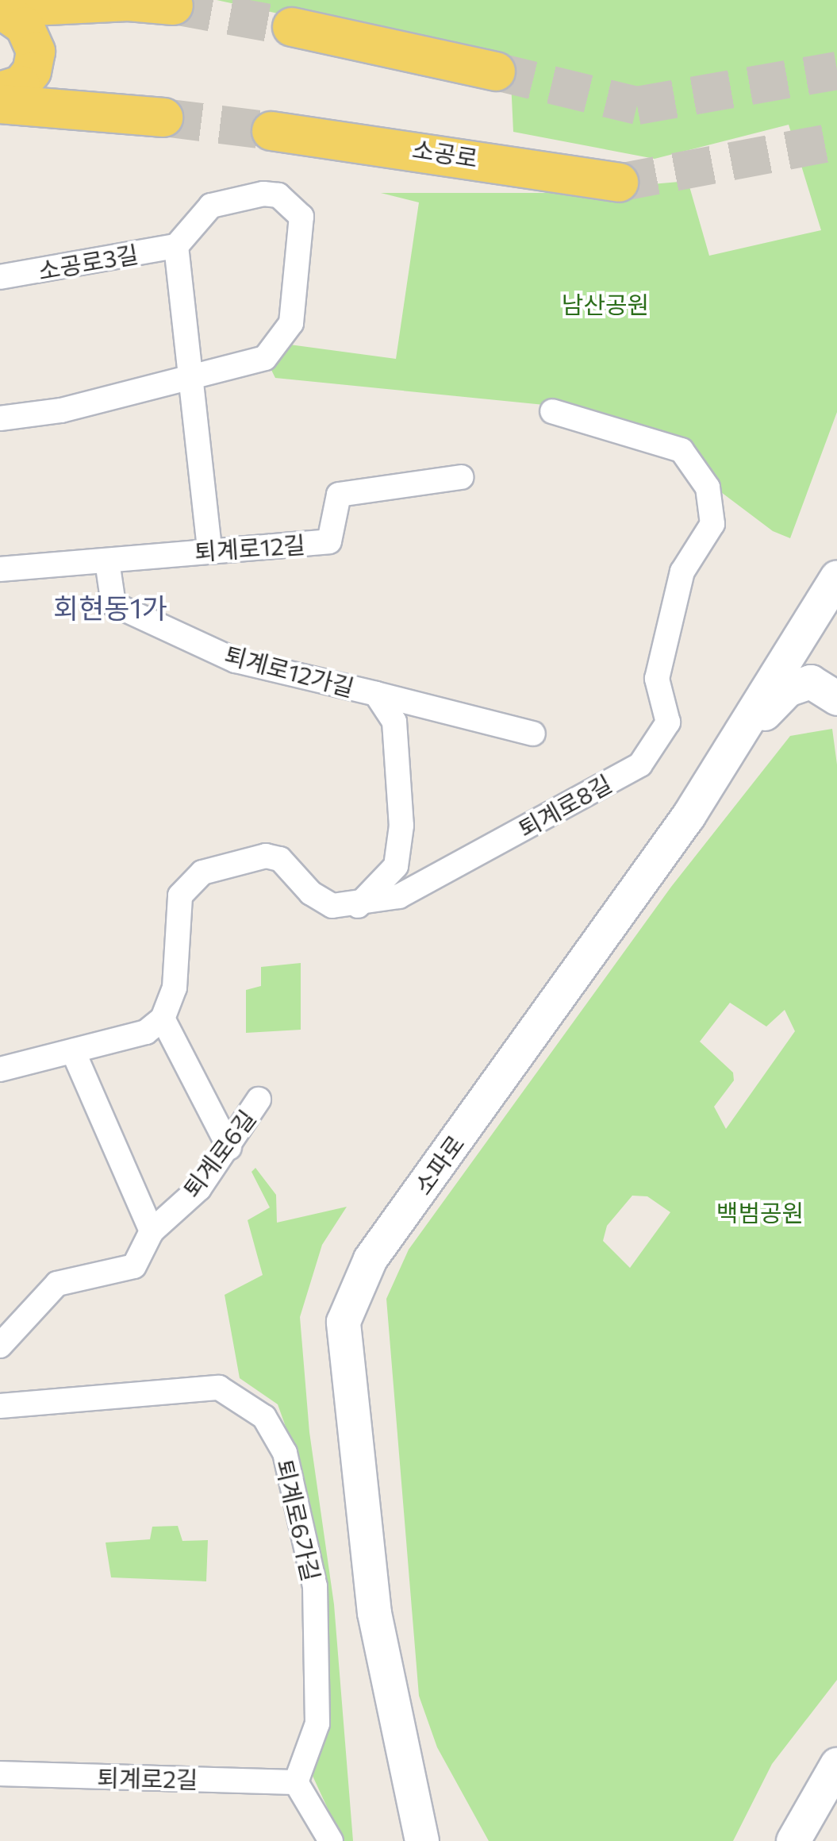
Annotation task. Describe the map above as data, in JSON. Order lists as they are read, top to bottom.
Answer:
{
  "streets": {
    "main road": ["소공로", "소파로"],
    "street": [
      "소공로3길",
      "퇴계로12길",
      "퇴계로12가길",
      "퇴계로8길",
      "퇴계로6길",
      "퇴계로6가길",
      "퇴계로2길"
    ]
  },
  "crossings": [
    ["퇴계로12길", "퇴계로12가길"],
    ["퇴계로12가길", "퇴계로8길"],
    ["퇴계로6가길", "퇴계로2길"]
  ],
  "districts": ["회현동1가"],
  "parks": ["남산공원", "백범공원"]
}
